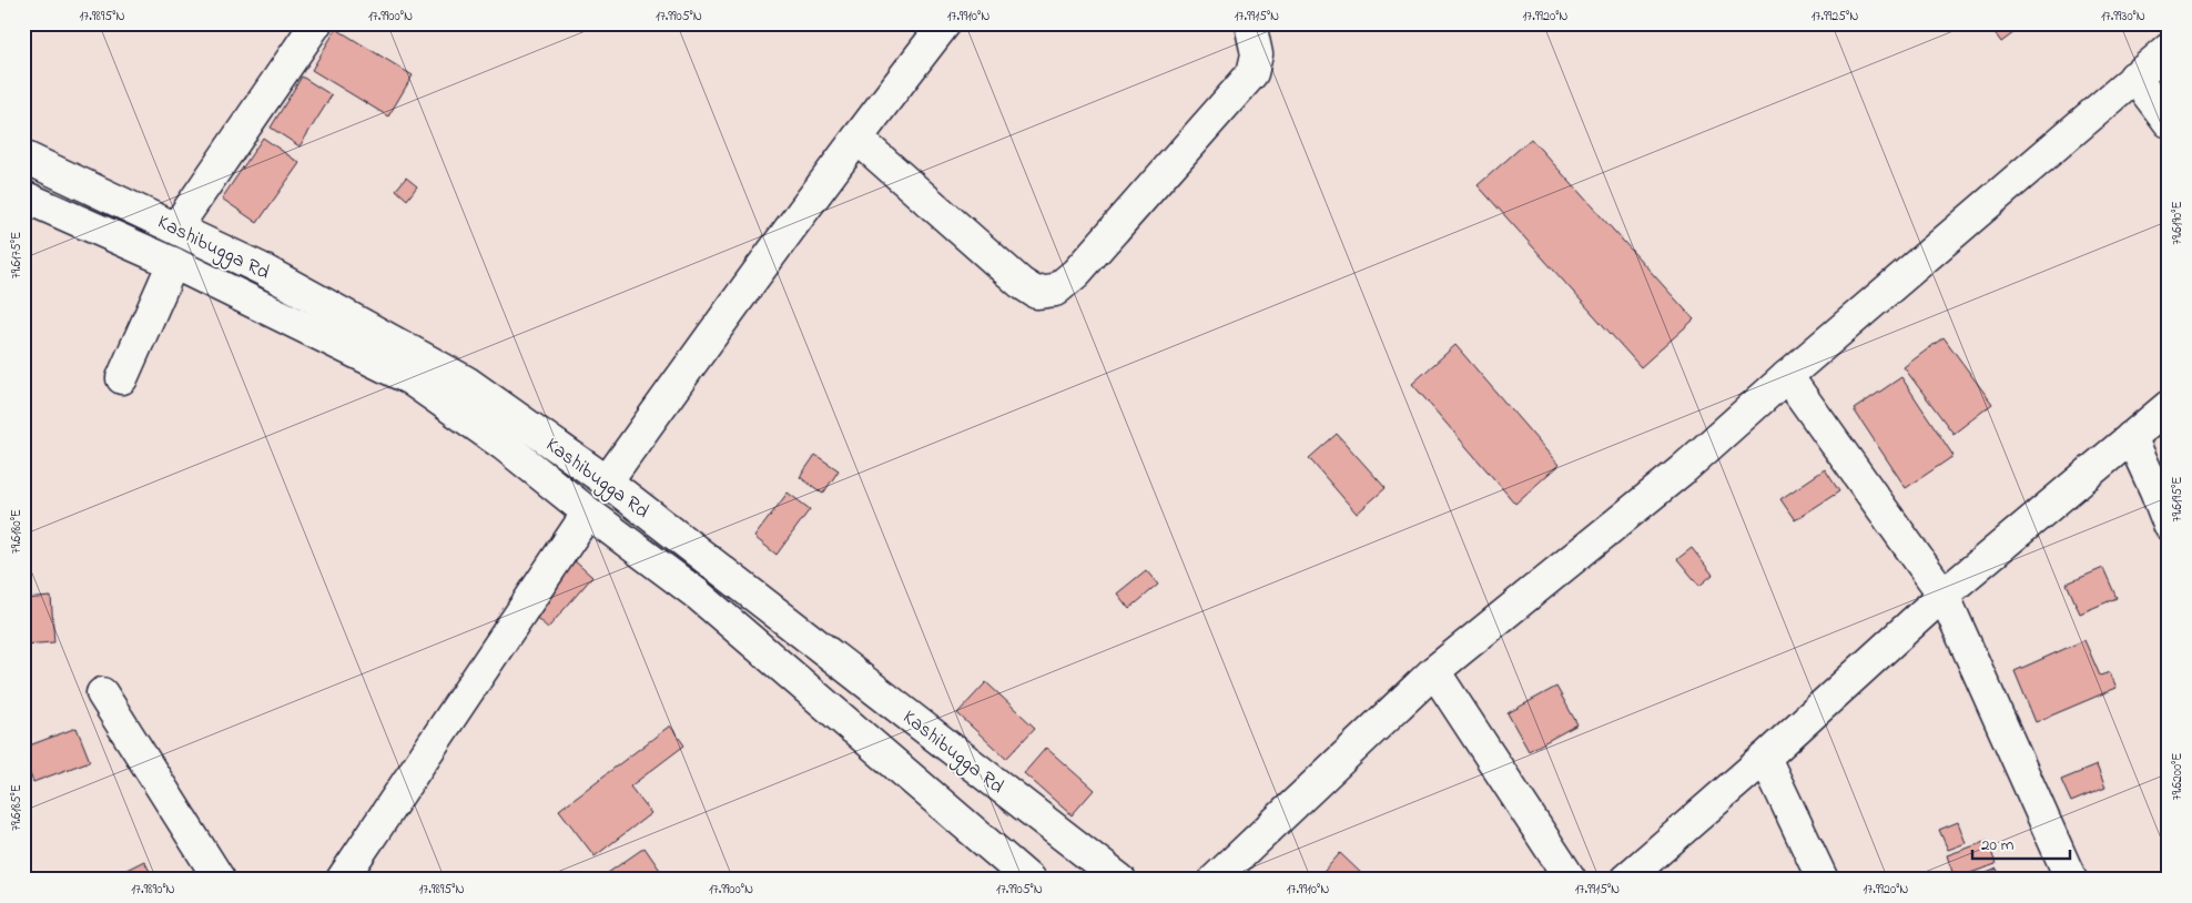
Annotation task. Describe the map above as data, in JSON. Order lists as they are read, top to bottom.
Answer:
{
  "streets": {
    "street": ["Kashibugga Rd"]
  },
  "scale_bar": "20 m",
  "coordinates": [
    "17.9895°N",
    "17.9900°N",
    "17.9905°N",
    "17.9910°N",
    "17.9915°N",
    "17.9920°N",
    "17.9925°N",
    "17.9930°N",
    "79.6190°E",
    "79.6175°E",
    "79.6195°E",
    "79.6180°E",
    "79.6200°E",
    "79.6185°E",
    "17.9890°N"
  ]
}
